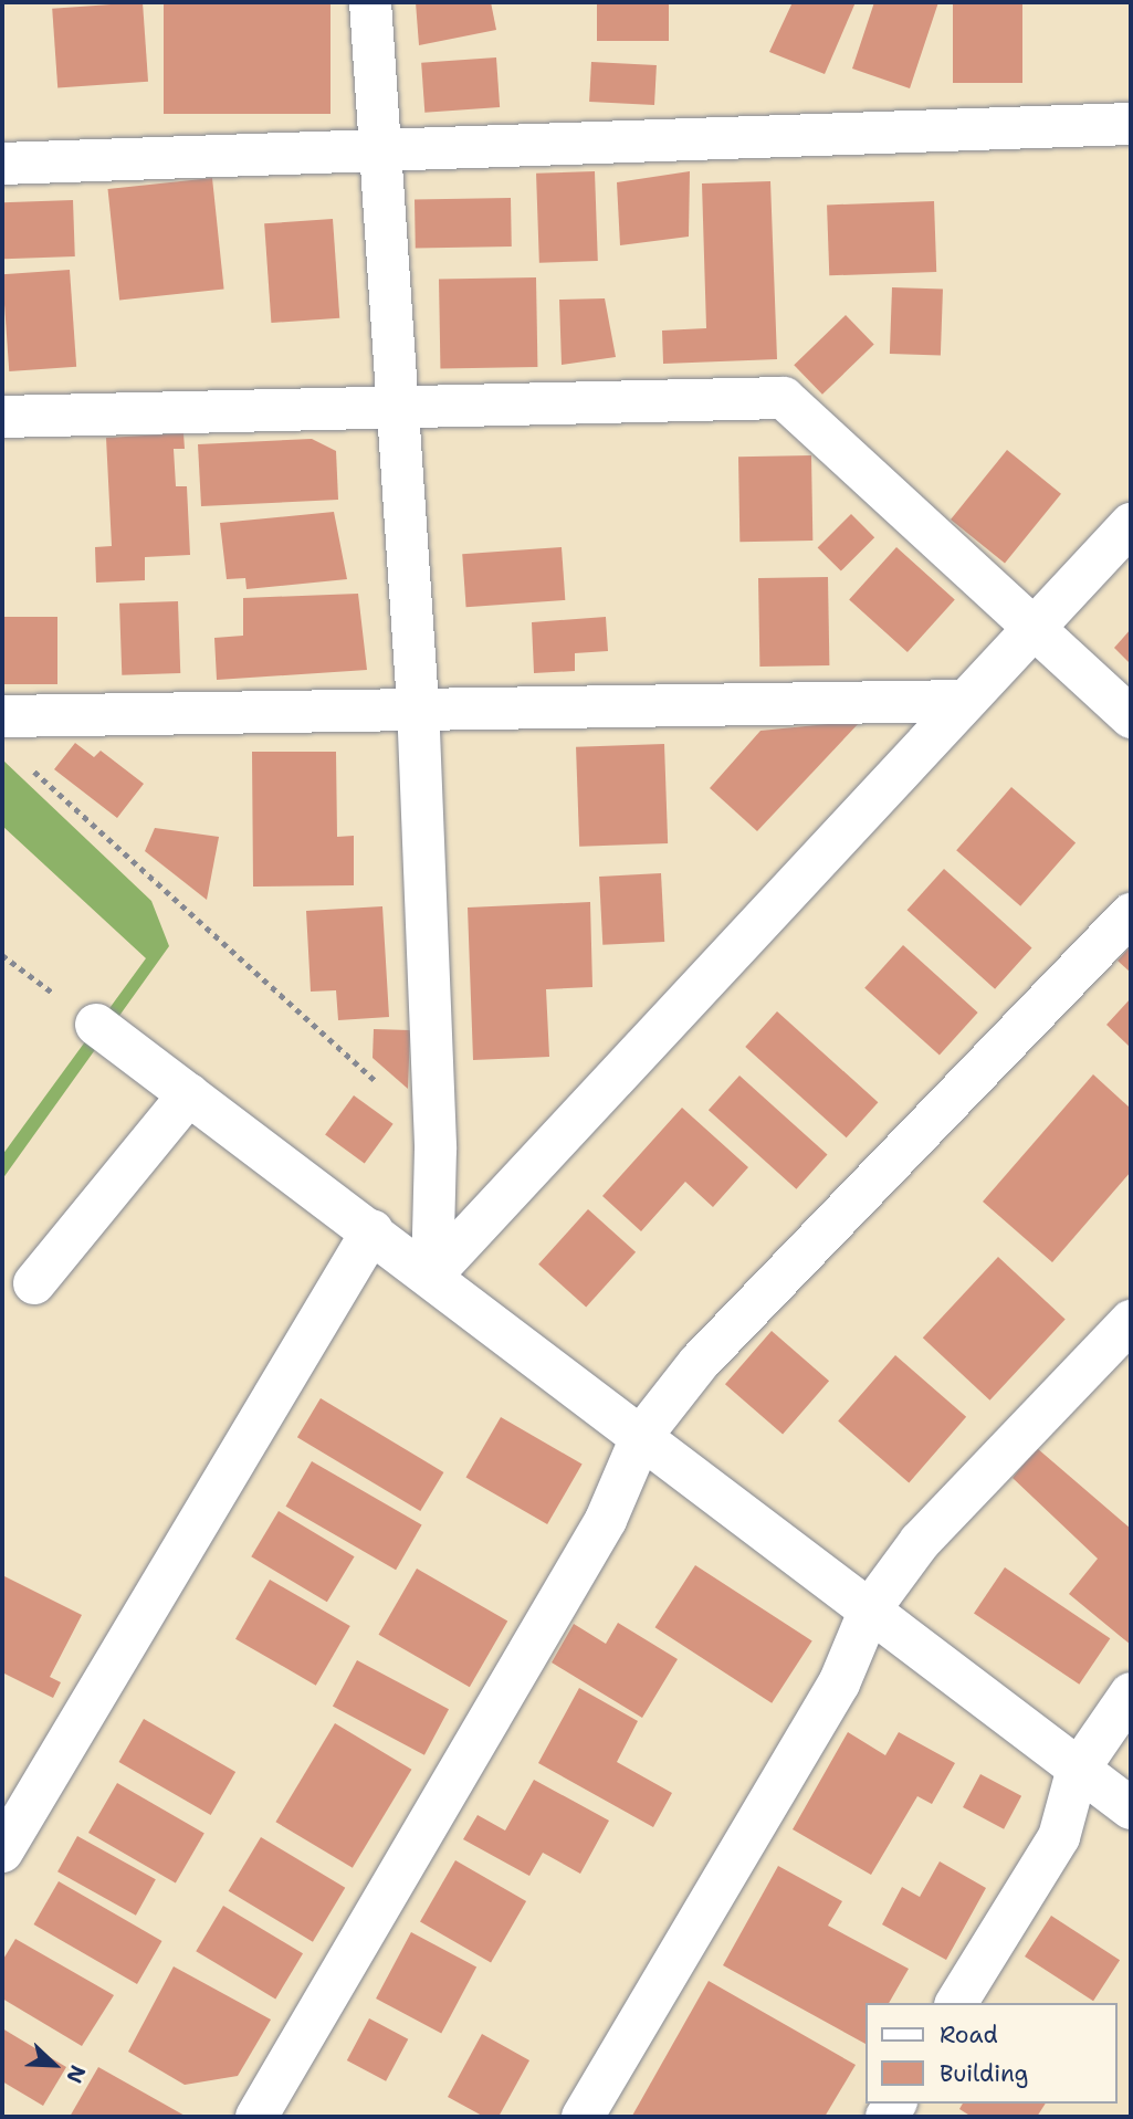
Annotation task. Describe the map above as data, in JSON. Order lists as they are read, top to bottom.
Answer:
{
  "legend": ["Road", "Building"],
  "north": "bottom right"
}
